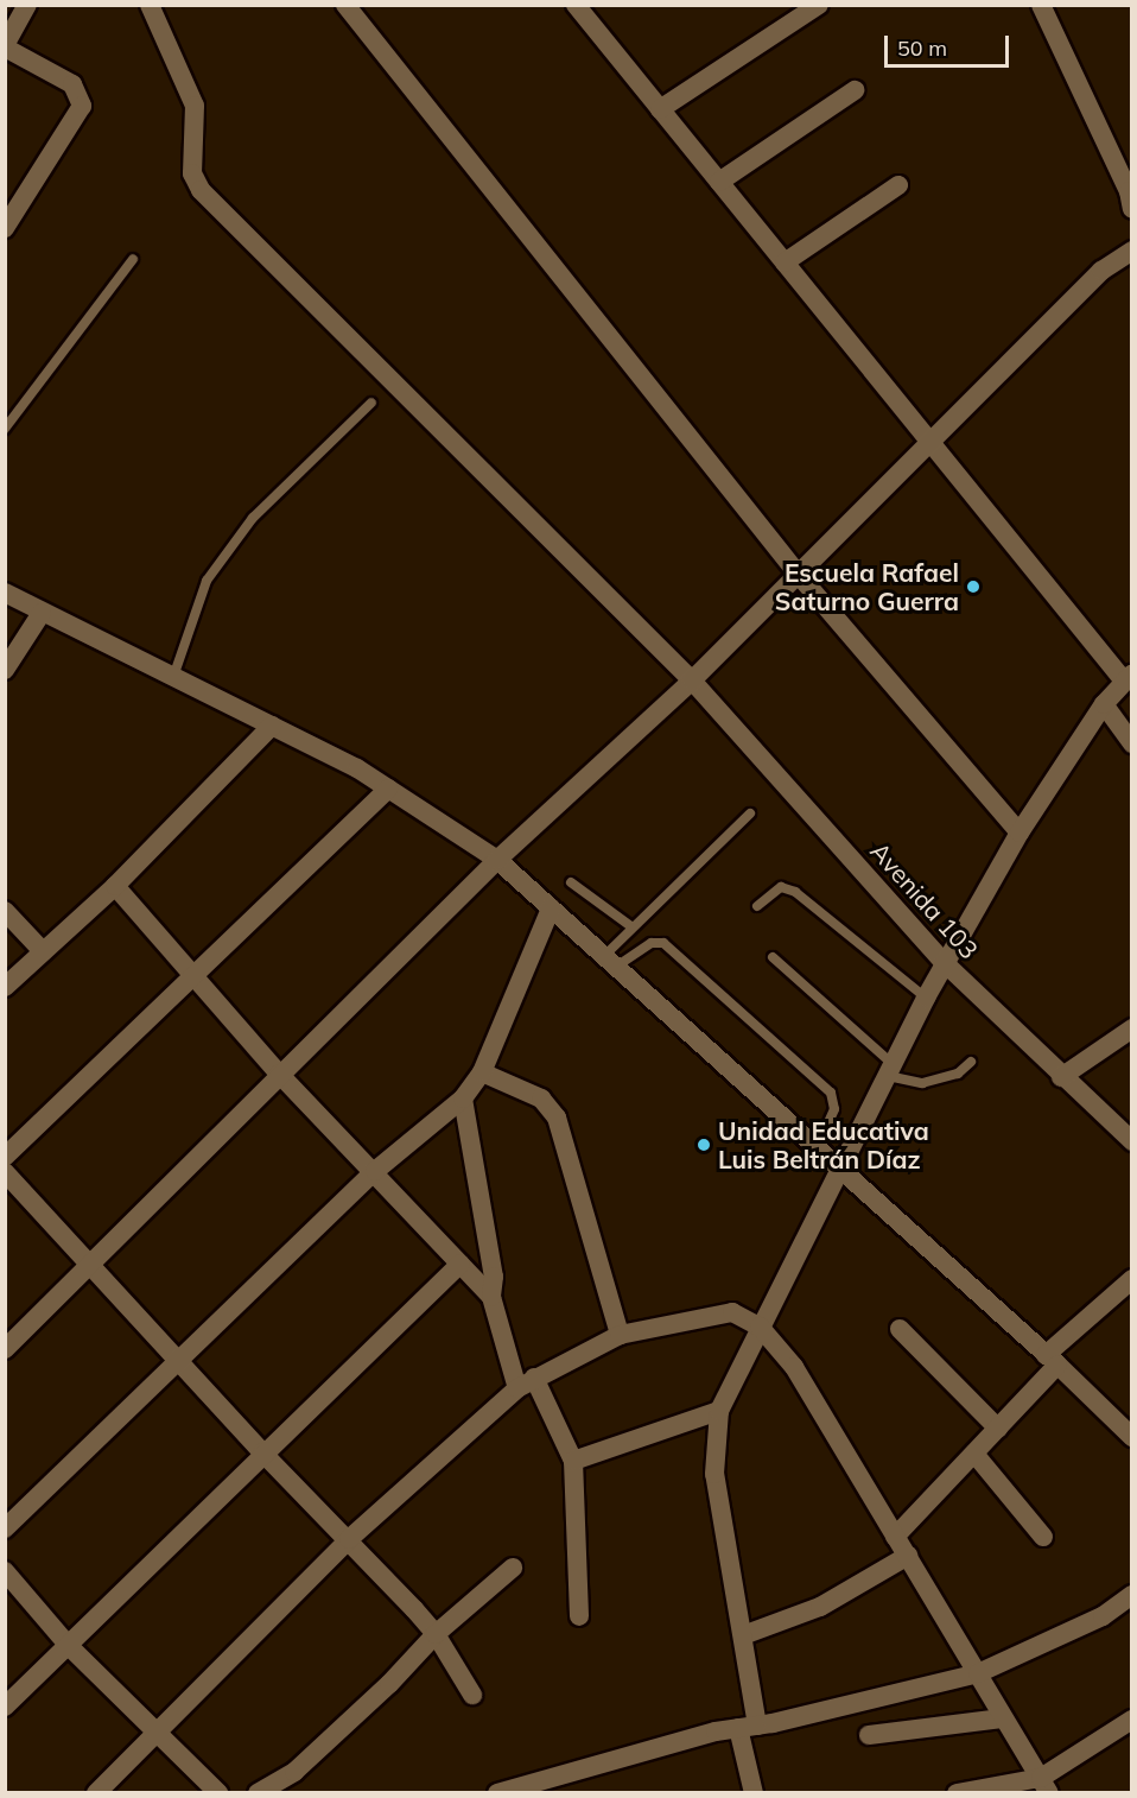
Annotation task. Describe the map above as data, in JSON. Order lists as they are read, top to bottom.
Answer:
{
  "streets": {
    "street": ["Avenida 103"]
  },
  "places": ["Escuela Rafael Saturno Guerra", "Unidad Educativa Luis Beltrán Díaz"],
  "scale_bar": "50 m"
}
